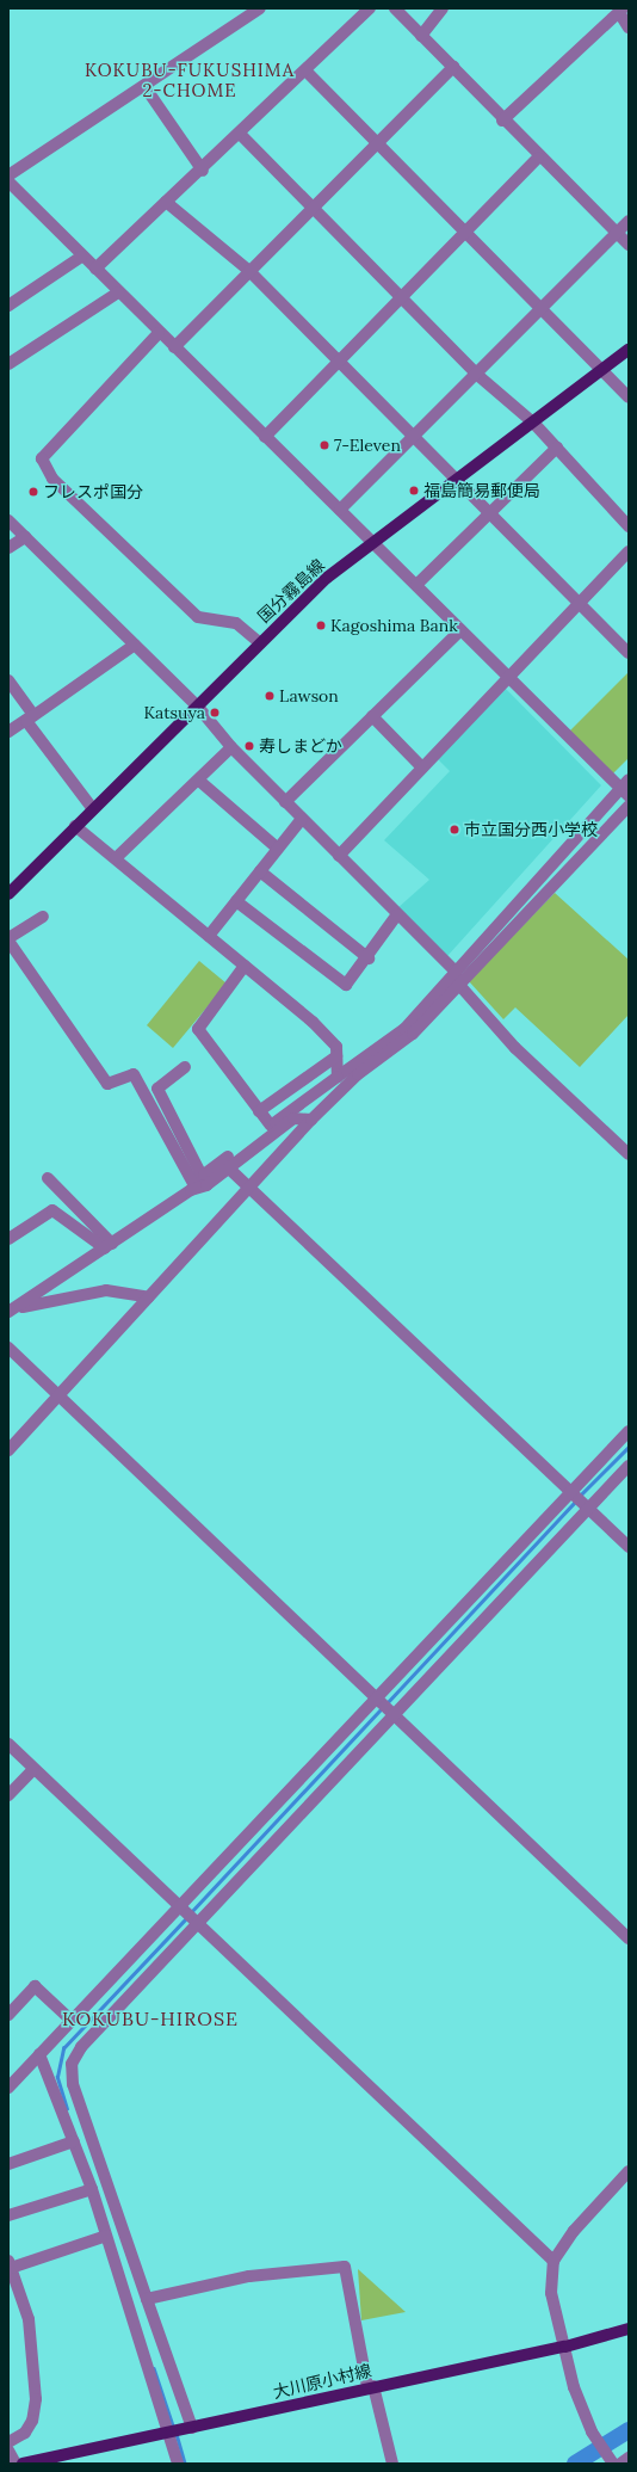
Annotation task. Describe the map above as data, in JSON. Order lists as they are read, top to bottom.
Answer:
{
  "streets": {
    "main road": ["国分霧島線", "大川原小村線"]
  },
  "districts": ["KOKUBU-FUKUSHIMA 2-CHOME", "KOKUBU-HIROSE"],
  "places": [
    "7-Eleven",
    "福島簡易郵便局",
    "フレスポ国分",
    "Kagoshima Bank",
    "Lawson",
    "Katsuya",
    "寿しまどか",
    "市立国分西小学校"
  ]
}
